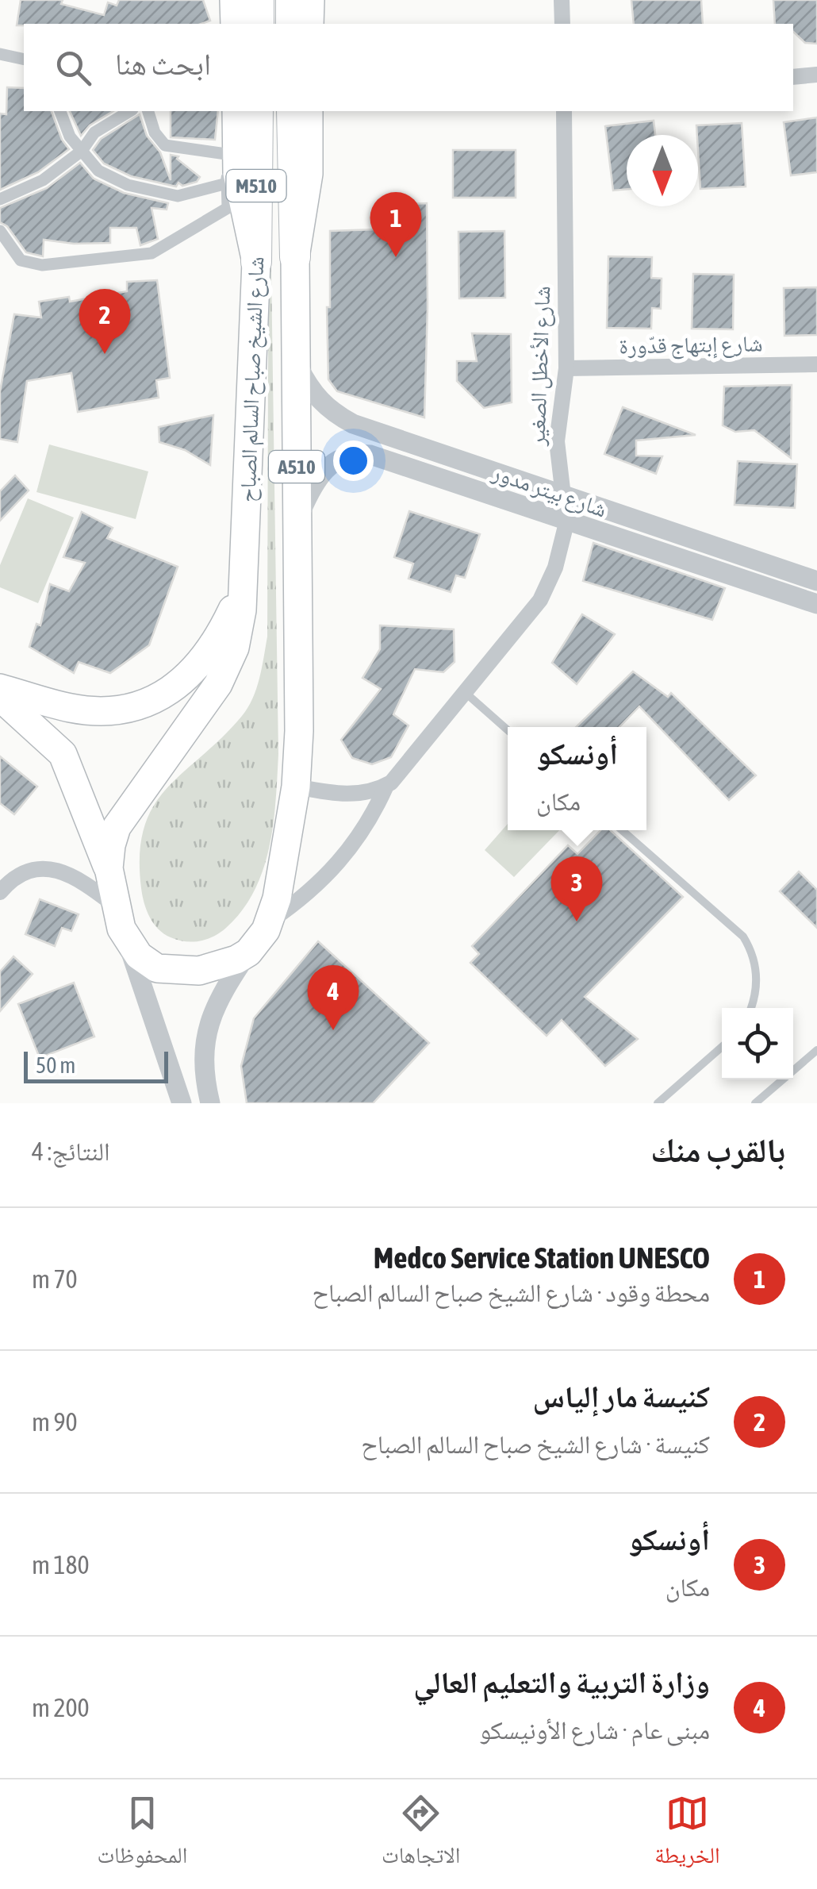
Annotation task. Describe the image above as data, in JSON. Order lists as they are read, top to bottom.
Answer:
{
  "streets": {
    "highway": ["M510", "شارع الشيخ صباح السالم الصباح", "A510"],
    "street": ["شارع إبتهاج قدّورة", "شارع الأخطل الصغير", "شارع بيتر مدور"]
  },
  "crossings": [
    ["شارع إبتهاج قدّورة", "شارع الأخطل الصغير"],
    ["شارع الأخطل الصغير", "A510"],
    ["شارع الأخطل الصغير", "شارع بيتر مدور"],
    ["شارع الشيخ صباح السالم الصباح", "A510"],
    ["شارع الشيخ صباح السالم الصباح", "شارع بيتر مدور"]
  ],
  "scale_bar": "50 m",
  "north": "bottom",
  "page": {
    "search": "ابحث هنا",
    "pins": [
      "1",
      "2",
      "3",
      "4"
    ],
    "popup": ["أونسكو", "مكان"],
    "scale": "50 m",
    "heading": ["بالقرب منك", "النتائج: 4"],
    "list": [
      {
        "mark": "1",
        "name": "Medco Service Station UNESCO",
        "note": "محطة وقود · شارع الشيخ صباح السالم الصباح",
        "value": "70 m"
      },
      {
        "mark": "2",
        "name": "كنيسة مار إلياس",
        "note": "كنيسة · شارع الشيخ صباح السالم الصباح",
        "value": "90 m"
      },
      {
        "mark": "3",
        "name": "أونسكو",
        "note": "مكان",
        "value": "180 m"
      },
      {
        "mark": "4",
        "name": "وزارة التربية والتعليم العالي",
        "note": "مبنى عام · شارع الأونيسكو",
        "value": "200 m"
      }
    ],
    "nav": ["الخريطة", "الاتجاهات", "المحفوظات"]
  }
}
